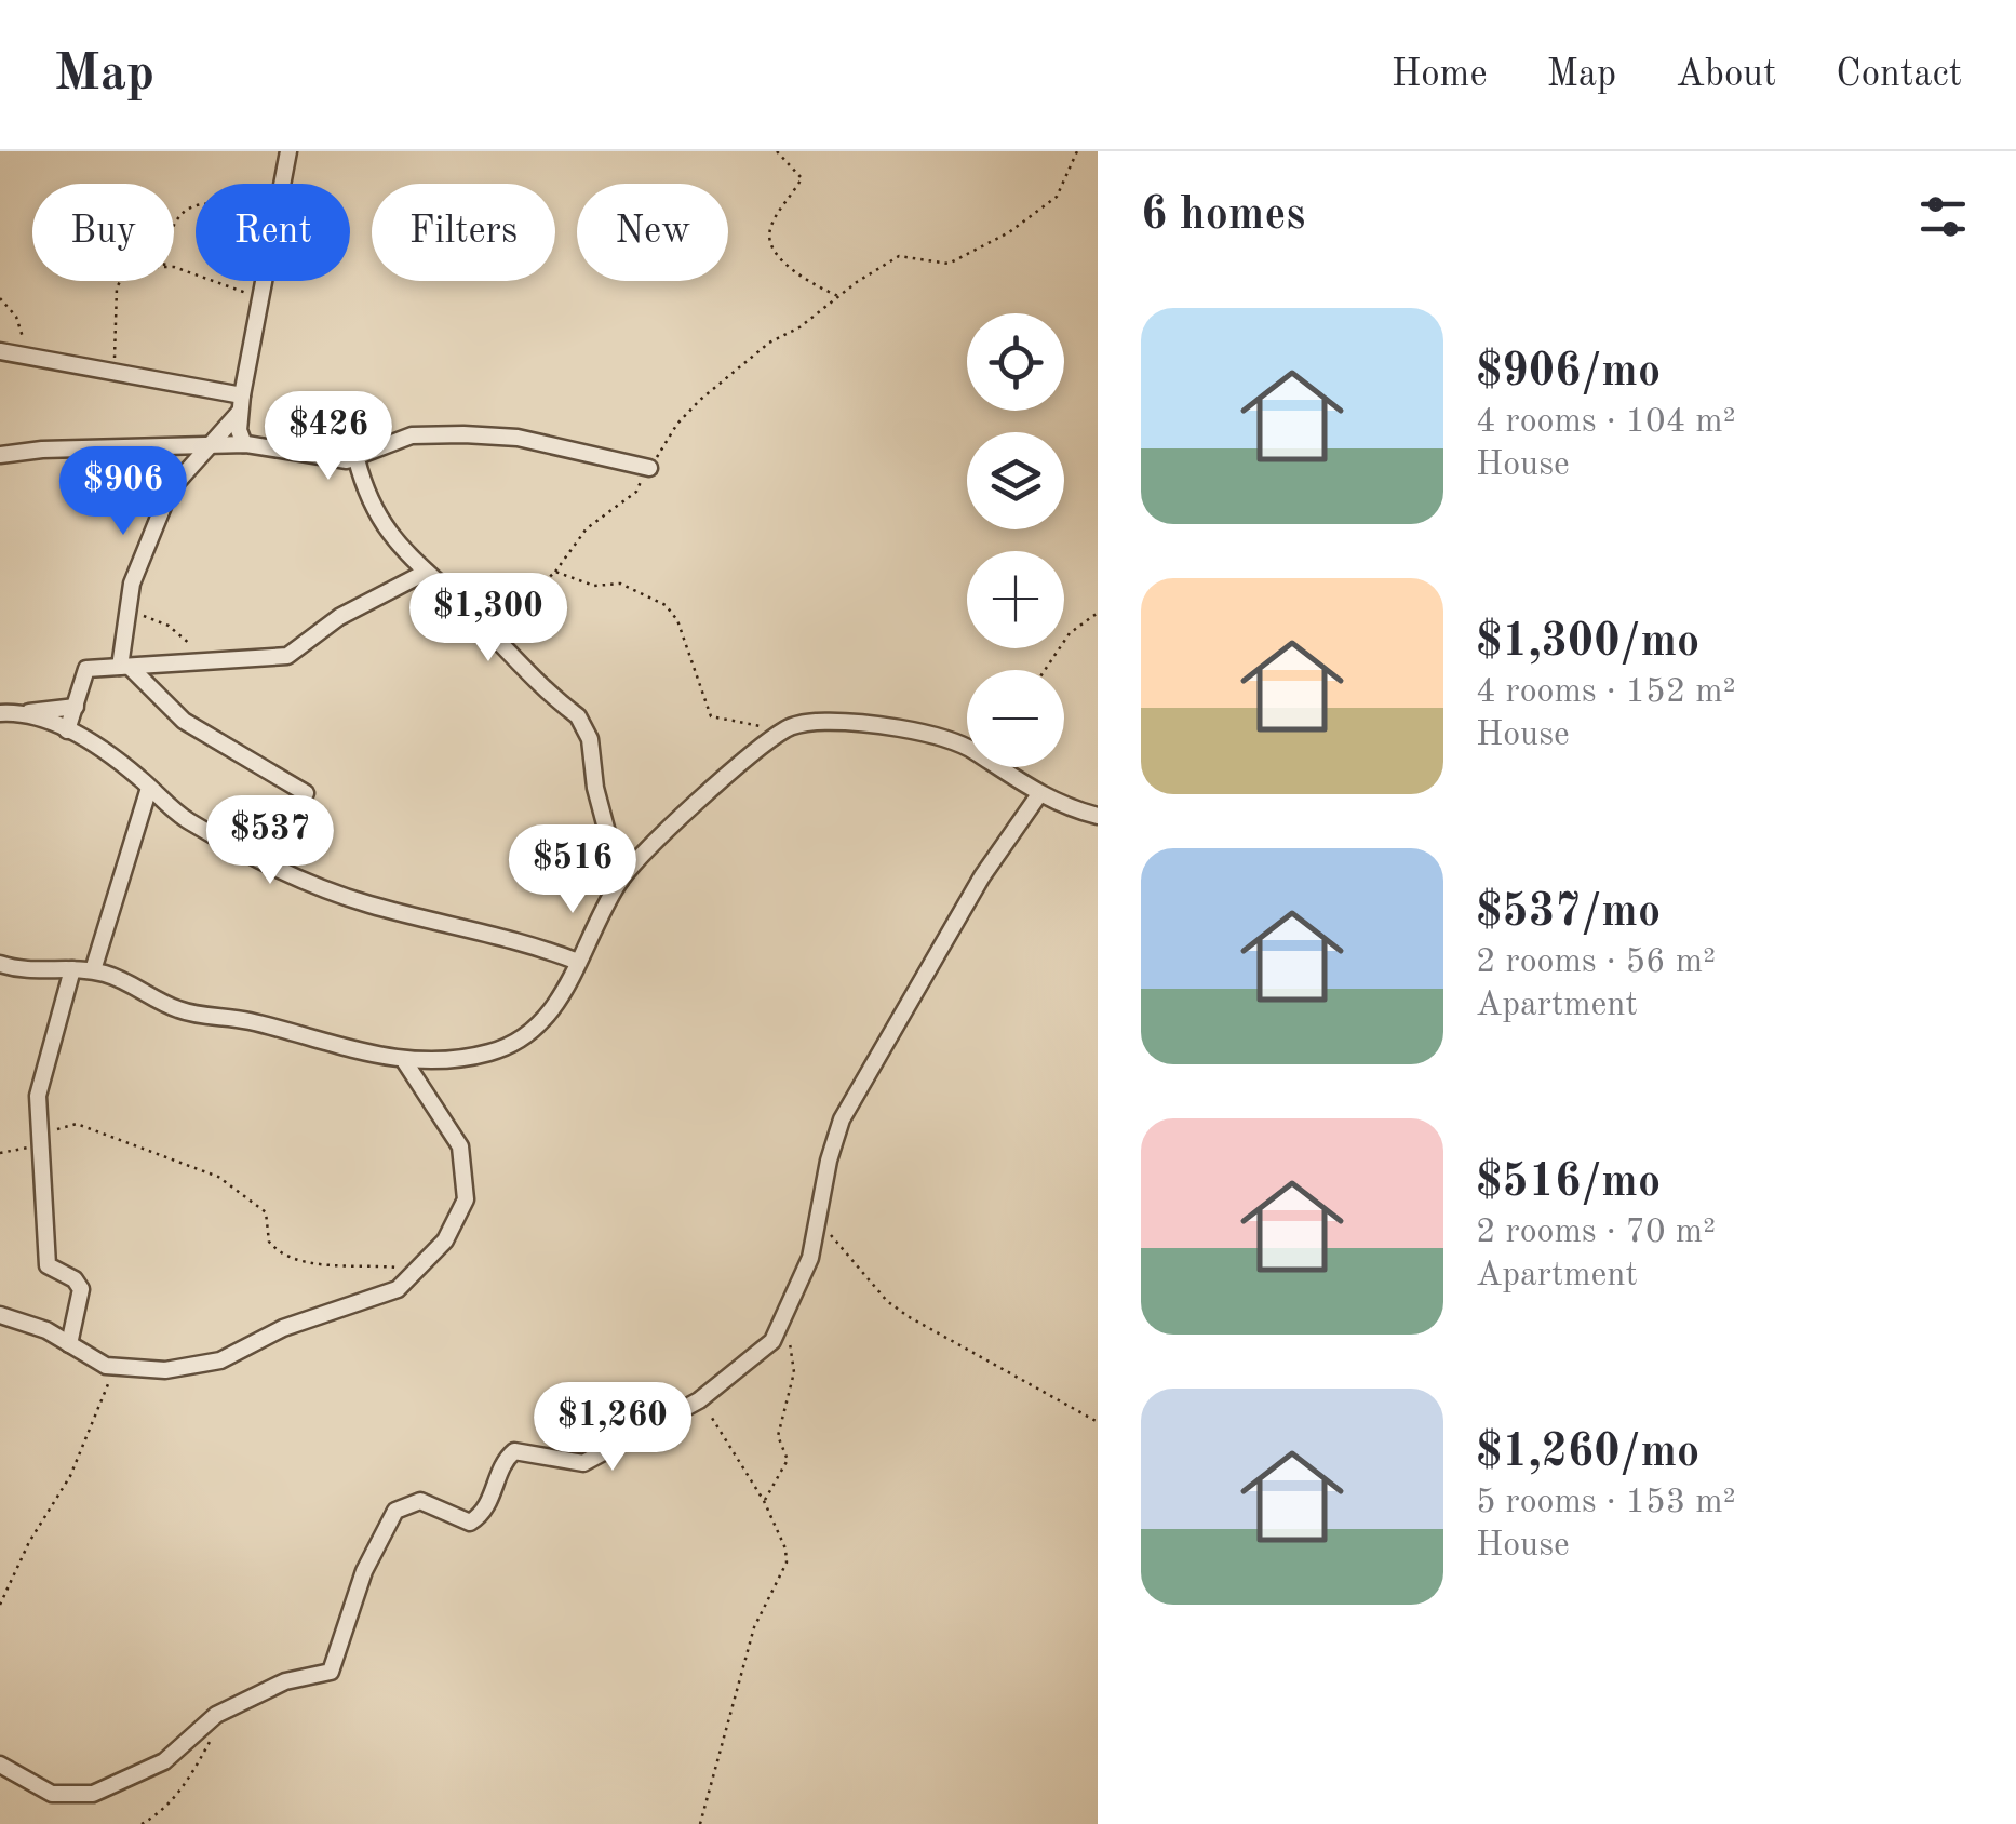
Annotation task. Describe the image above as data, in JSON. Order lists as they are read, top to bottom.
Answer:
{
  "page": {
    "header": "Map",
    "nav": [
      "Home",
      "Map",
      "About",
      "Contact"
    ],
    "heading": "6 homes",
    "chip": [
      "Buy",
      "Rent",
      "Filters",
      "New"
    ],
    "list": [
      {
        "name": "$906/mo",
        "note": "4 rooms · 104 m² · House"
      },
      {
        "name": "$1,300/mo",
        "note": "4 rooms · 152 m² · House"
      },
      {
        "name": "$537/mo",
        "note": "2 rooms · 56 m² · Apartment"
      },
      {
        "name": "$516/mo",
        "note": "2 rooms · 70 m² · Apartment"
      },
      {
        "name": "$1,260/mo",
        "note": "5 rooms · 153 m² · House"
      }
    ],
    "map_buttons": ["+", "−"],
    "price": [
      "$426",
      "$906",
      "$1,300",
      "$537",
      "$516",
      "$1,260"
    ]
  }
}
